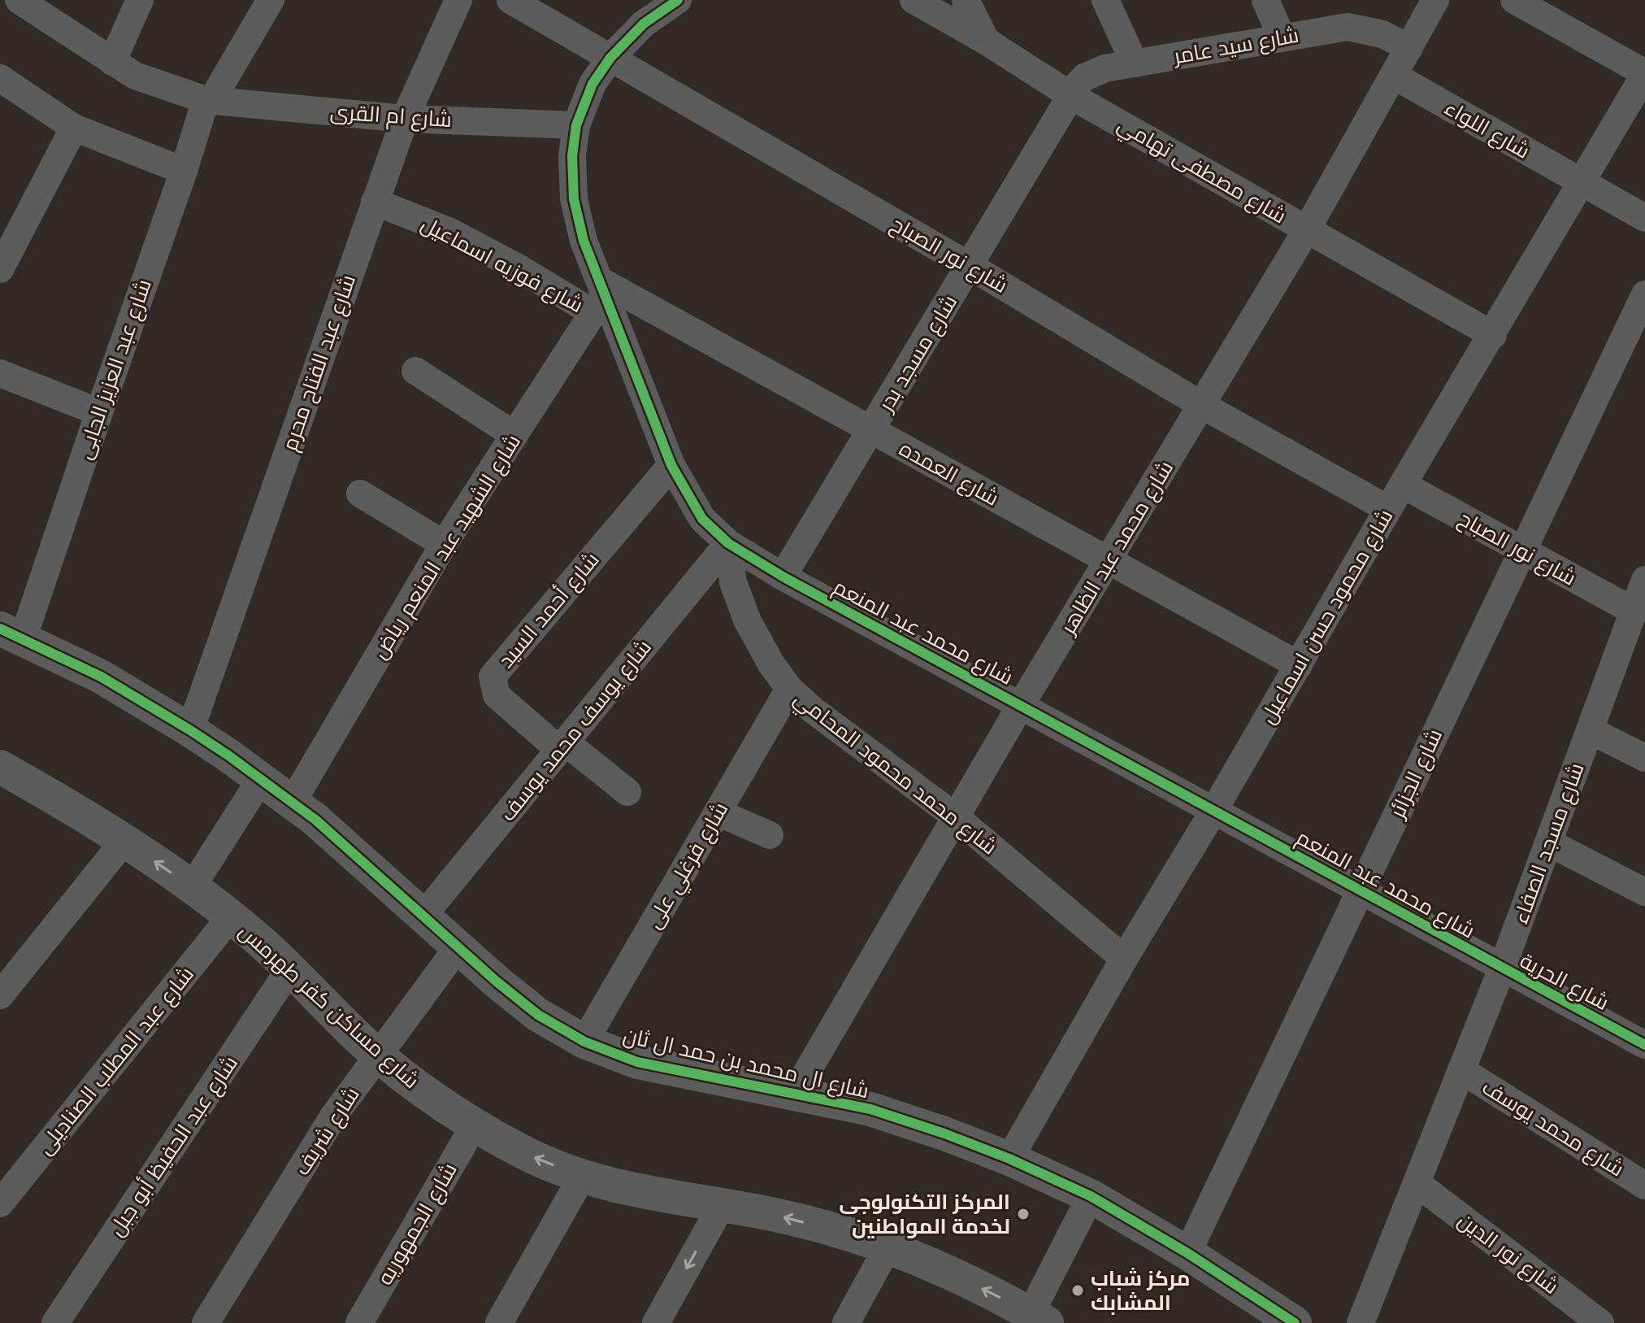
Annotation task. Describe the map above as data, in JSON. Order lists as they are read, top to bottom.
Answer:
{
  "streets": {
    "street": [
      "شارع سيد عامر",
      "شارع ام القرى",
      "شارع اللواء",
      "شارع مصطفى تهامي",
      "شارع نور الصباح",
      "شارع فوزيه اسماعيل",
      "شارع مسجد بدر",
      "شارع عبد الفتاح محرم",
      "شارع عبد العزيز الجابى",
      "شارع العمده",
      "شارع الشهيد عبد المنعم رياض",
      "شارع محمد عبد الظاهر",
      "شارع أحمد السيد",
      "شارع محمود حسن اسماعيل",
      "شارع محمد عبد المنعم",
      "شارع يوسف محمد يوسف",
      "شارع محمد محمود المحامي",
      "شارع الجزائر",
      "شارع مسجد الصفاء",
      "شارع فرغلي على",
      "شارع الحرية",
      "شارع مساكن كفر طهرمس",
      "شارع عبد المطلب الصناديلى",
      "شارع ال محمد بن حمد ال ثان",
      "شارع محمد يوسف",
      "شارع شريف",
      "شارع عبد الحفيظ أبو جبل",
      "شارع الجمهوريه",
      "شارع نور الدين"
    ]
  },
  "crossings": [
    ["شارع سيد عامر", "شارع مصطفى تهامي"],
    ["شارع سيد عامر", "شارع مسجد بدر"],
    ["شارع سيد عامر", "شارع محمد عبد الظاهر"],
    ["شارع ام القرى", "شارع عبد الفتاح محرم"],
    ["شارع ام القرى", "شارع عبد العزيز الجابى"],
    ["شارع ام القرى", "شارع محمد عبد المنعم"],
    ["شارع اللواء", "شارع محمد عبد الظاهر"],
    ["شارع اللواء", "شارع محمود حسن اسماعيل"],
    ["شارع مصطفى تهامي", "شارع مسجد بدر"],
    ["شارع مصطفى تهامي", "شارع محمد عبد الظاهر"],
    ["شارع مصطفى تهامي", "شارع محمود حسن اسماعيل"],
    ["شارع نور الصباح", "شارع مسجد بدر"],
    ["شارع نور الصباح", "شارع محمد عبد الظاهر"],
    ["شارع نور الصباح", "شارع محمود حسن اسماعيل"],
    ["شارع نور الصباح", "شارع الجزائر"],
    ["شارع نور الصباح", "شارع مسجد الصفاء"],
    ["شارع فوزيه اسماعيل", "شارع عبد الفتاح محرم"],
    ["شارع فوزيه اسماعيل", "شارع العمده"],
    ["شارع فوزيه اسماعيل", "شارع الشهيد عبد المنعم رياض"],
    ["شارع فوزيه اسماعيل", "شارع محمد عبد المنعم"],
    ["شارع مسجد بدر", "شارع العمده"],
    ["شارع مسجد بدر", "شارع محمد عبد المنعم"],
    ["شارع عبد الفتاح محرم", "شارع ال محمد بن حمد ال ثان"],
    ["شارع عبد العزيز الجابى", "شارع ال محمد بن حمد ال ثان"],
    ["شارع العمده", "شارع الشهيد عبد المنعم رياض"],
    ["شارع العمده", "شارع محمد عبد الظاهر"],
    ["شارع العمده", "شارع محمود حسن اسماعيل"],
    ["شارع العمده", "شارع محمد عبد المنعم"],
    ["شارع الشهيد عبد المنعم رياض", "شارع محمد عبد المنعم"],
    ["شارع الشهيد عبد المنعم رياض", "شارع ال محمد بن حمد ال ثان"],
    ["شارع محمد عبد الظاهر", "شارع محمد عبد المنعم"],
    ["شارع محمد عبد الظاهر", "شارع محمد محمود المحامي"],
    ["شارع محمد عبد الظاهر", "شارع ال محمد بن حمد ال ثان"],
    ["شارع أحمد السيد", "شارع محمد عبد المنعم"],
    ["شارع أحمد السيد", "شارع يوسف محمد يوسف"],
    ["شارع محمود حسن اسماعيل", "شارع محمد عبد المنعم"],
    ["شارع محمود حسن اسماعيل", "شارع محمد محمود المحامي"],
    ["شارع محمود حسن اسماعيل", "شارع ال محمد بن حمد ال ثان"],
    ["شارع محمد عبد المنعم", "شارع يوسف محمد يوسف"],
    ["شارع محمد عبد المنعم", "شارع محمد محمود المحامي"],
    ["شارع محمد عبد المنعم", "شارع الجزائر"],
    ["شارع محمد عبد المنعم", "شارع مسجد الصفاء"],
    ["شارع محمد عبد المنعم", "شارع الحرية"],
    ["شارع يوسف محمد يوسف", "شارع محمد محمود المحامي"],
    ["شارع يوسف محمد يوسف", "شارع ال محمد بن حمد ال ثان"],
    ["شارع محمد محمود المحامي", "شارع فرغلي على"],
    ["شارع الجزائر", "شارع ال محمد بن حمد ال ثان"],
    ["شارع مسجد الصفاء", "شارع الحرية"],
    ["شارع مسجد الصفاء", "شارع محمد يوسف"],
    ["شارع مسجد الصفاء", "شارع نور الدين"],
    ["شارع فرغلي على", "شارع ال محمد بن حمد ال ثان"],
    ["شارع مساكن كفر طهرمس", "شارع عبد المطلب الصناديلى"],
    ["شارع مساكن كفر طهرمس", "شارع شريف"],
    ["شارع مساكن كفر طهرمس", "شارع عبد الحفيظ أبو جبل"],
    ["شارع مساكن كفر طهرمس", "شارع الجمهوريه"],
    ["شارع ال محمد بن حمد ال ثان", "شارع شريف"]
  ],
  "one_way": ["شارع مساكن كفر طهرمس"],
  "places": ["المركز التكنولوجى لخدمة المواطنين", "مركز شباب المشابك"]
}
